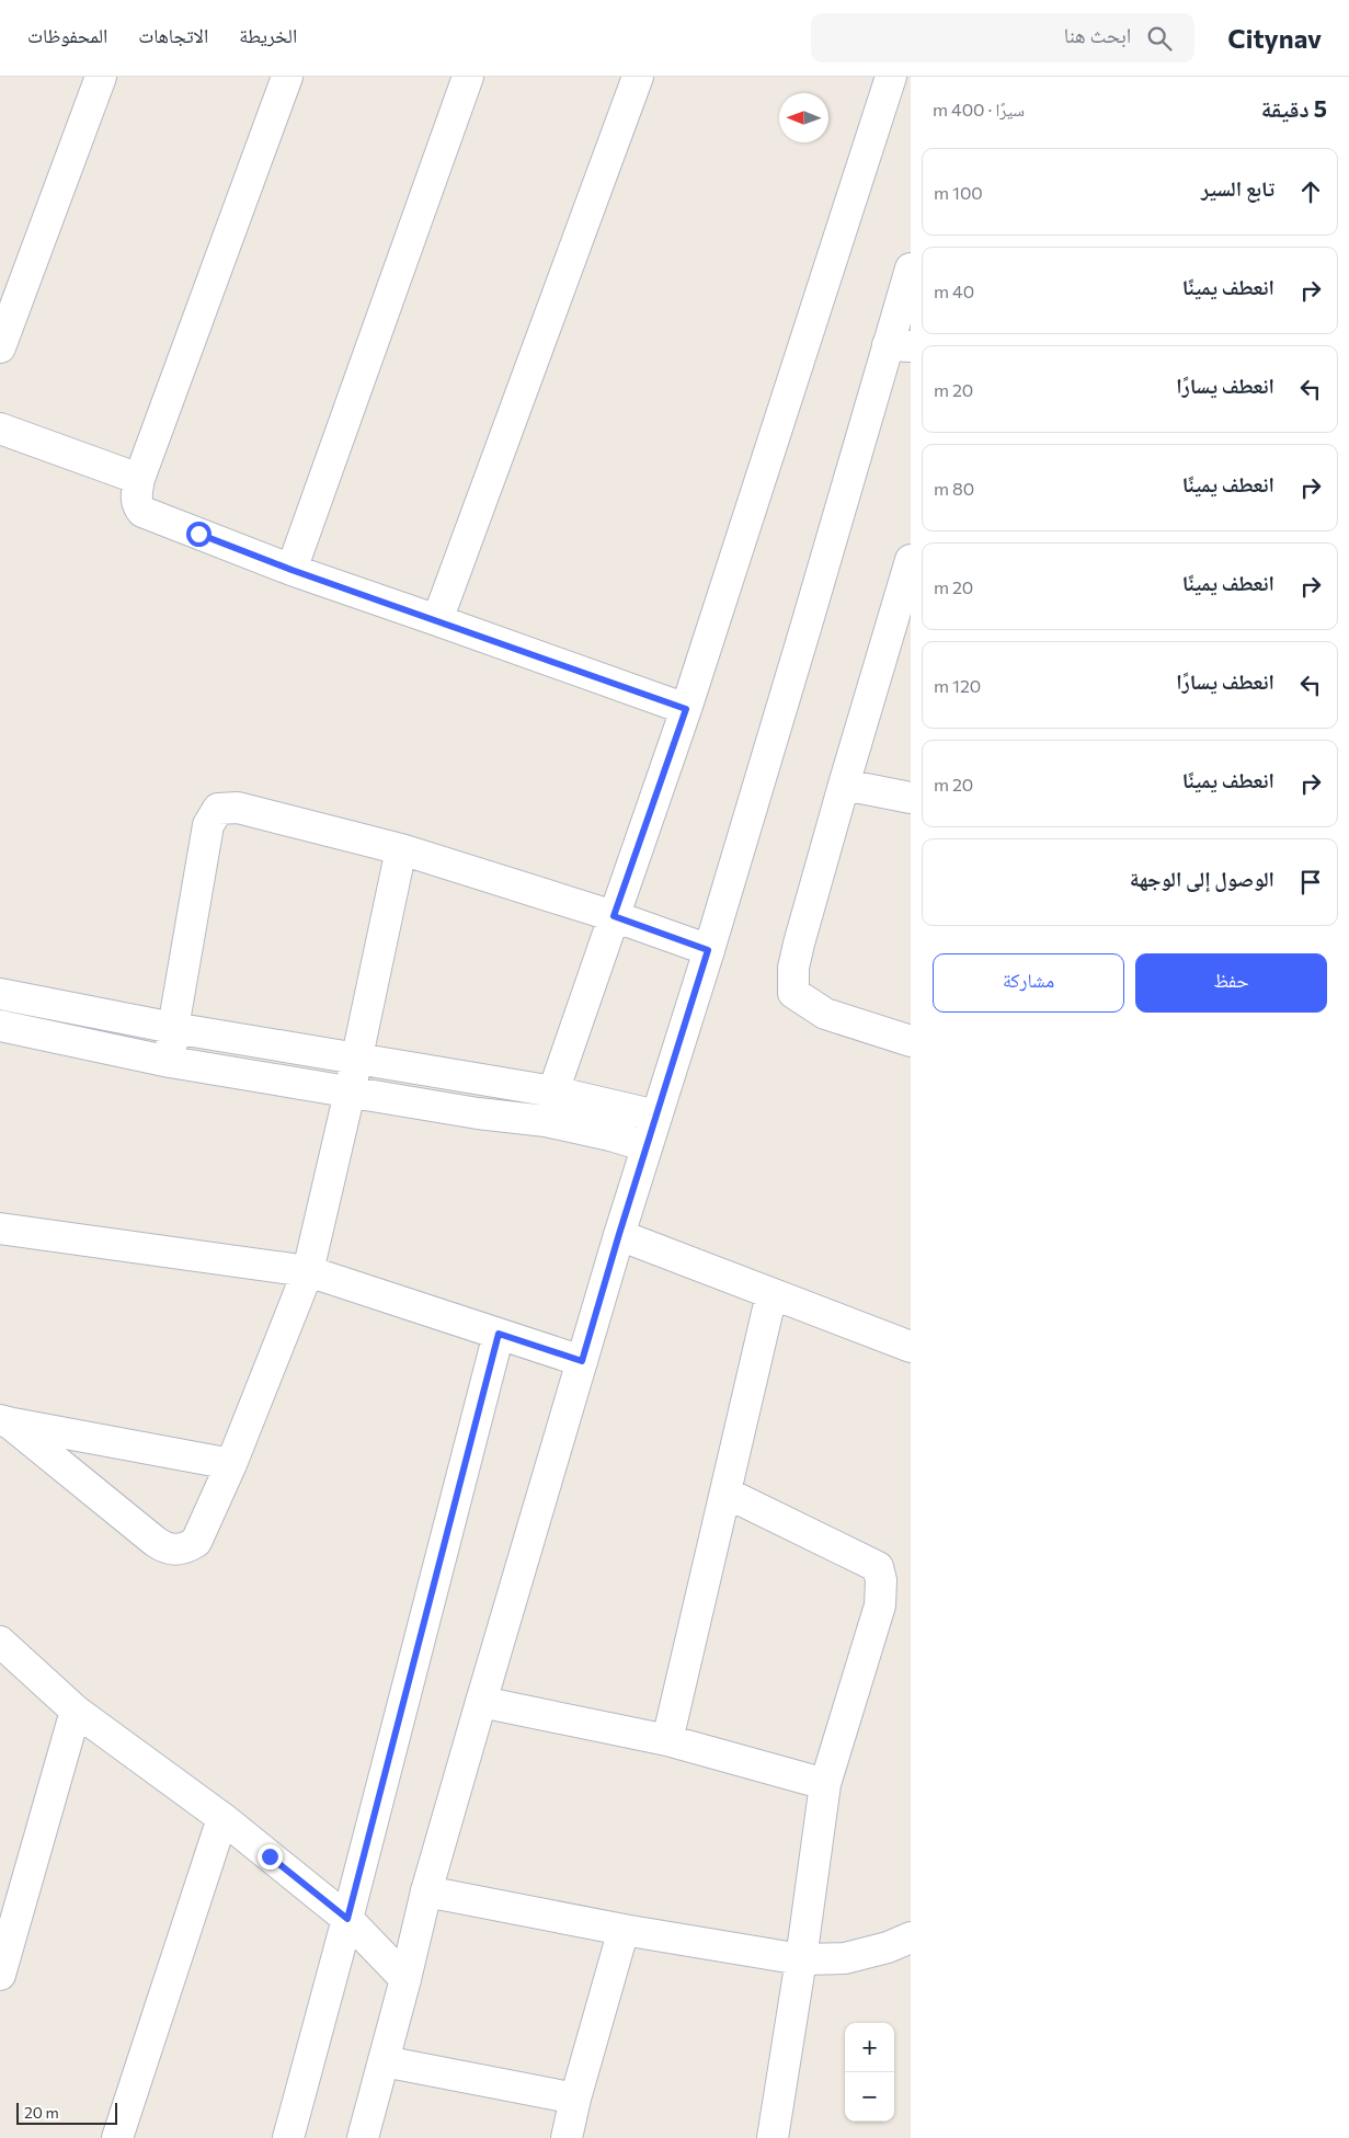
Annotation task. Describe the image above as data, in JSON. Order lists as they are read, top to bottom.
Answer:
{
  "scale_bar": "20 m",
  "north": "left",
  "page": {
    "header": "Citynav",
    "search": "ابحث هنا",
    "nav": ["الخريطة", "الاتجاهات", "المحفوظات"],
    "heading": ["5 دقيقة", "سيرًا · 400 m"],
    "list": [
      ["تابع السير", "100 m"],
      ["انعطف يمينًا", "40 m"],
      ["انعطف يسارًا", "20 m"],
      ["انعطف يمينًا", "80 m"],
      ["انعطف يمينًا", "20 m"],
      ["انعطف يسارًا", "120 m"],
      ["انعطف يمينًا", "20 m"],
      "الوصول إلى الوجهة"
    ],
    "buttons": ["حفظ", "مشاركة"],
    "map_buttons": ["+", "−"],
    "scale": "20 m"
  }
}
